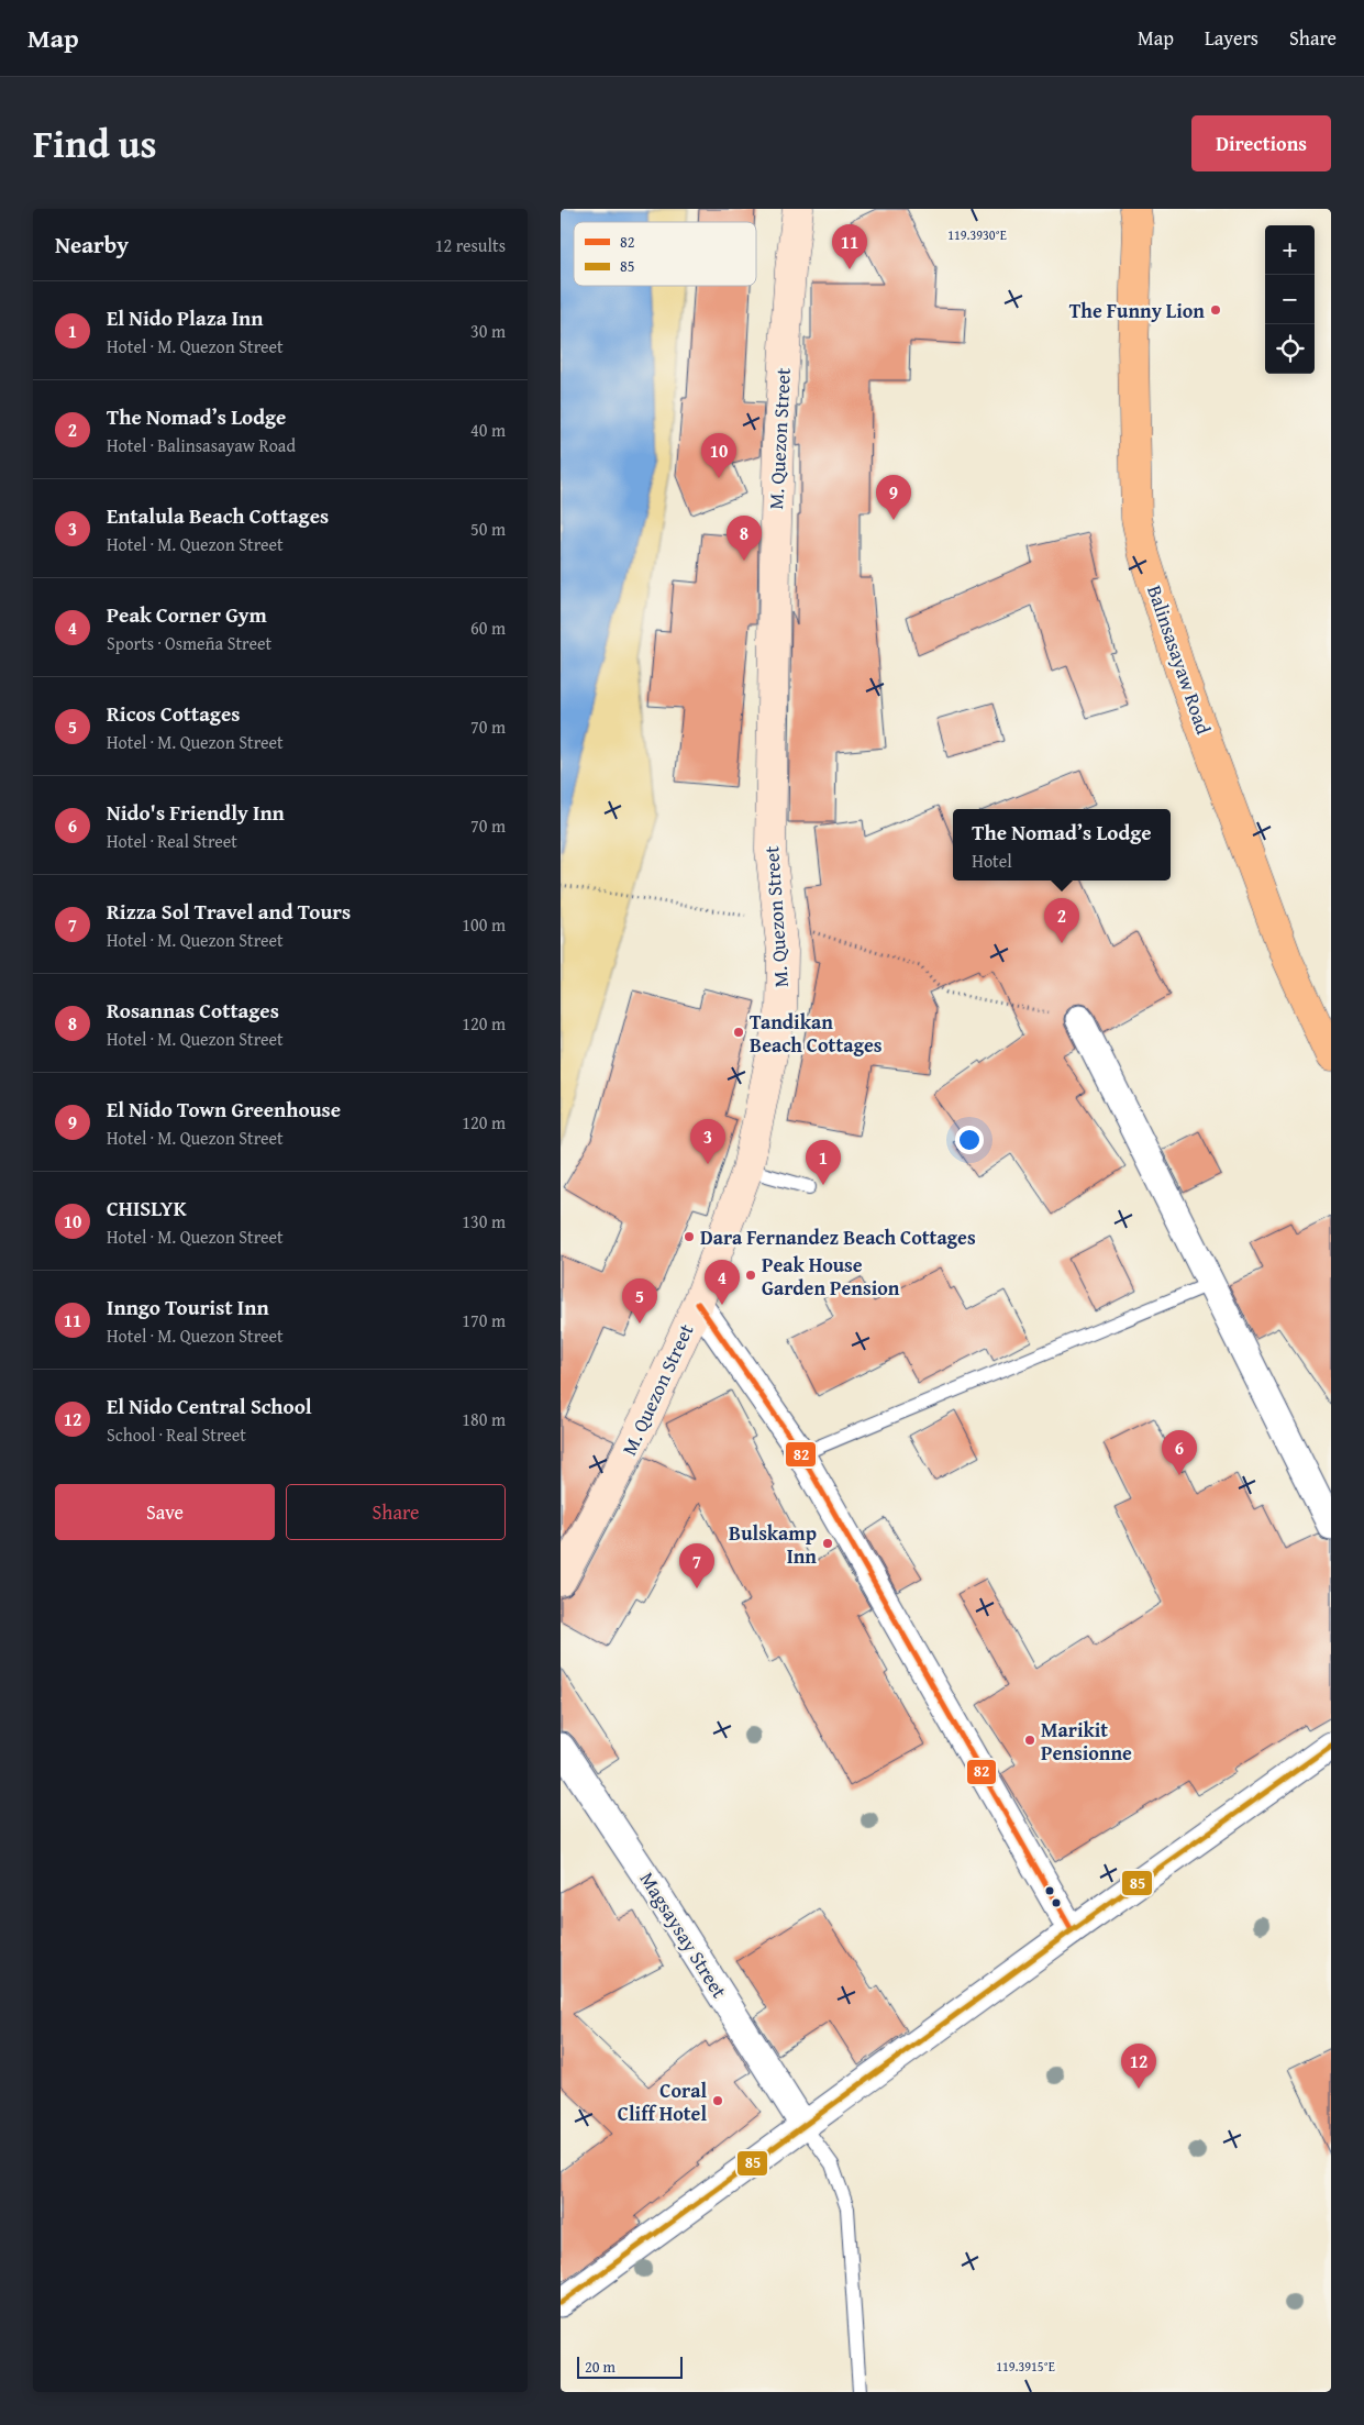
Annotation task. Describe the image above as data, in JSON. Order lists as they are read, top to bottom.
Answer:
{
  "streets": {
    "main road": ["Balinsasayaw Road"],
    "street": ["M. Quezon Street", "Magsaysay Street"]
  },
  "places": [
    "The Funny Lion",
    "Tandikan Beach Cottages",
    "Dara Fernandez Beach Cottages",
    "Peak House Garden Pension",
    "Bulskamp Inn",
    "Marikit Pensionne",
    "Coral Cliff Hotel"
  ],
  "lines": ["transit line 82", "transit line 85"],
  "legend": ["82", "85"],
  "scale_bar": "20 m",
  "page": {
    "header": "Map",
    "nav": ["Map", "Layers", "Share"],
    "title": "Find us",
    "buttons": [
      "Directions",
      ["Save", "Share"]
    ],
    "heading": ["Nearby", "12 results"],
    "pins": [
      "11",
      "10",
      "9",
      "8",
      "2",
      "3",
      "1",
      "4",
      "5",
      "6",
      "7",
      "12"
    ],
    "map_buttons": ["+", "−"],
    "list": [
      {
        "mark": "1",
        "name": "El Nido Plaza Inn",
        "note": "Hotel · M. Quezon Street",
        "value": "30 m"
      },
      {
        "mark": "2",
        "name": "The Nomad’s Lodge",
        "note": "Hotel · Balinsasayaw Road",
        "value": "40 m"
      },
      {
        "mark": "3",
        "name": "Entalula Beach Cottages",
        "note": "Hotel · M. Quezon Street",
        "value": "50 m"
      },
      {
        "mark": "4",
        "name": "Peak Corner Gym",
        "note": "Sports · Osmeña Street",
        "value": "60 m"
      },
      {
        "mark": "5",
        "name": "Ricos Cottages",
        "note": "Hotel · M. Quezon Street",
        "value": "70 m"
      },
      {
        "mark": "6",
        "name": "Nido's Friendly Inn",
        "note": "Hotel · Real Street",
        "value": "70 m"
      },
      {
        "mark": "7",
        "name": "Rizza Sol Travel and Tours",
        "note": "Hotel · M. Quezon Street",
        "value": "100 m"
      },
      {
        "mark": "8",
        "name": "Rosannas Cottages",
        "note": "Hotel · M. Quezon Street",
        "value": "120 m"
      },
      {
        "mark": "9",
        "name": "El Nido Town Greenhouse",
        "note": "Hotel · M. Quezon Street",
        "value": "120 m"
      },
      {
        "mark": "10",
        "name": "CHISLYK",
        "note": "Hotel · M. Quezon Street",
        "value": "130 m"
      },
      {
        "mark": "11",
        "name": "Inngo Tourist Inn",
        "note": "Hotel · M. Quezon Street",
        "value": "170 m"
      },
      {
        "mark": "12",
        "name": "El Nido Central School",
        "note": "School · Real Street",
        "value": "180 m"
      }
    ],
    "popup": ["The Nomad’s Lodge", "Hotel"],
    "scale": "20 m"
  },
  "coordinates": ["119.3930°E", "119.3915°E"]
}
